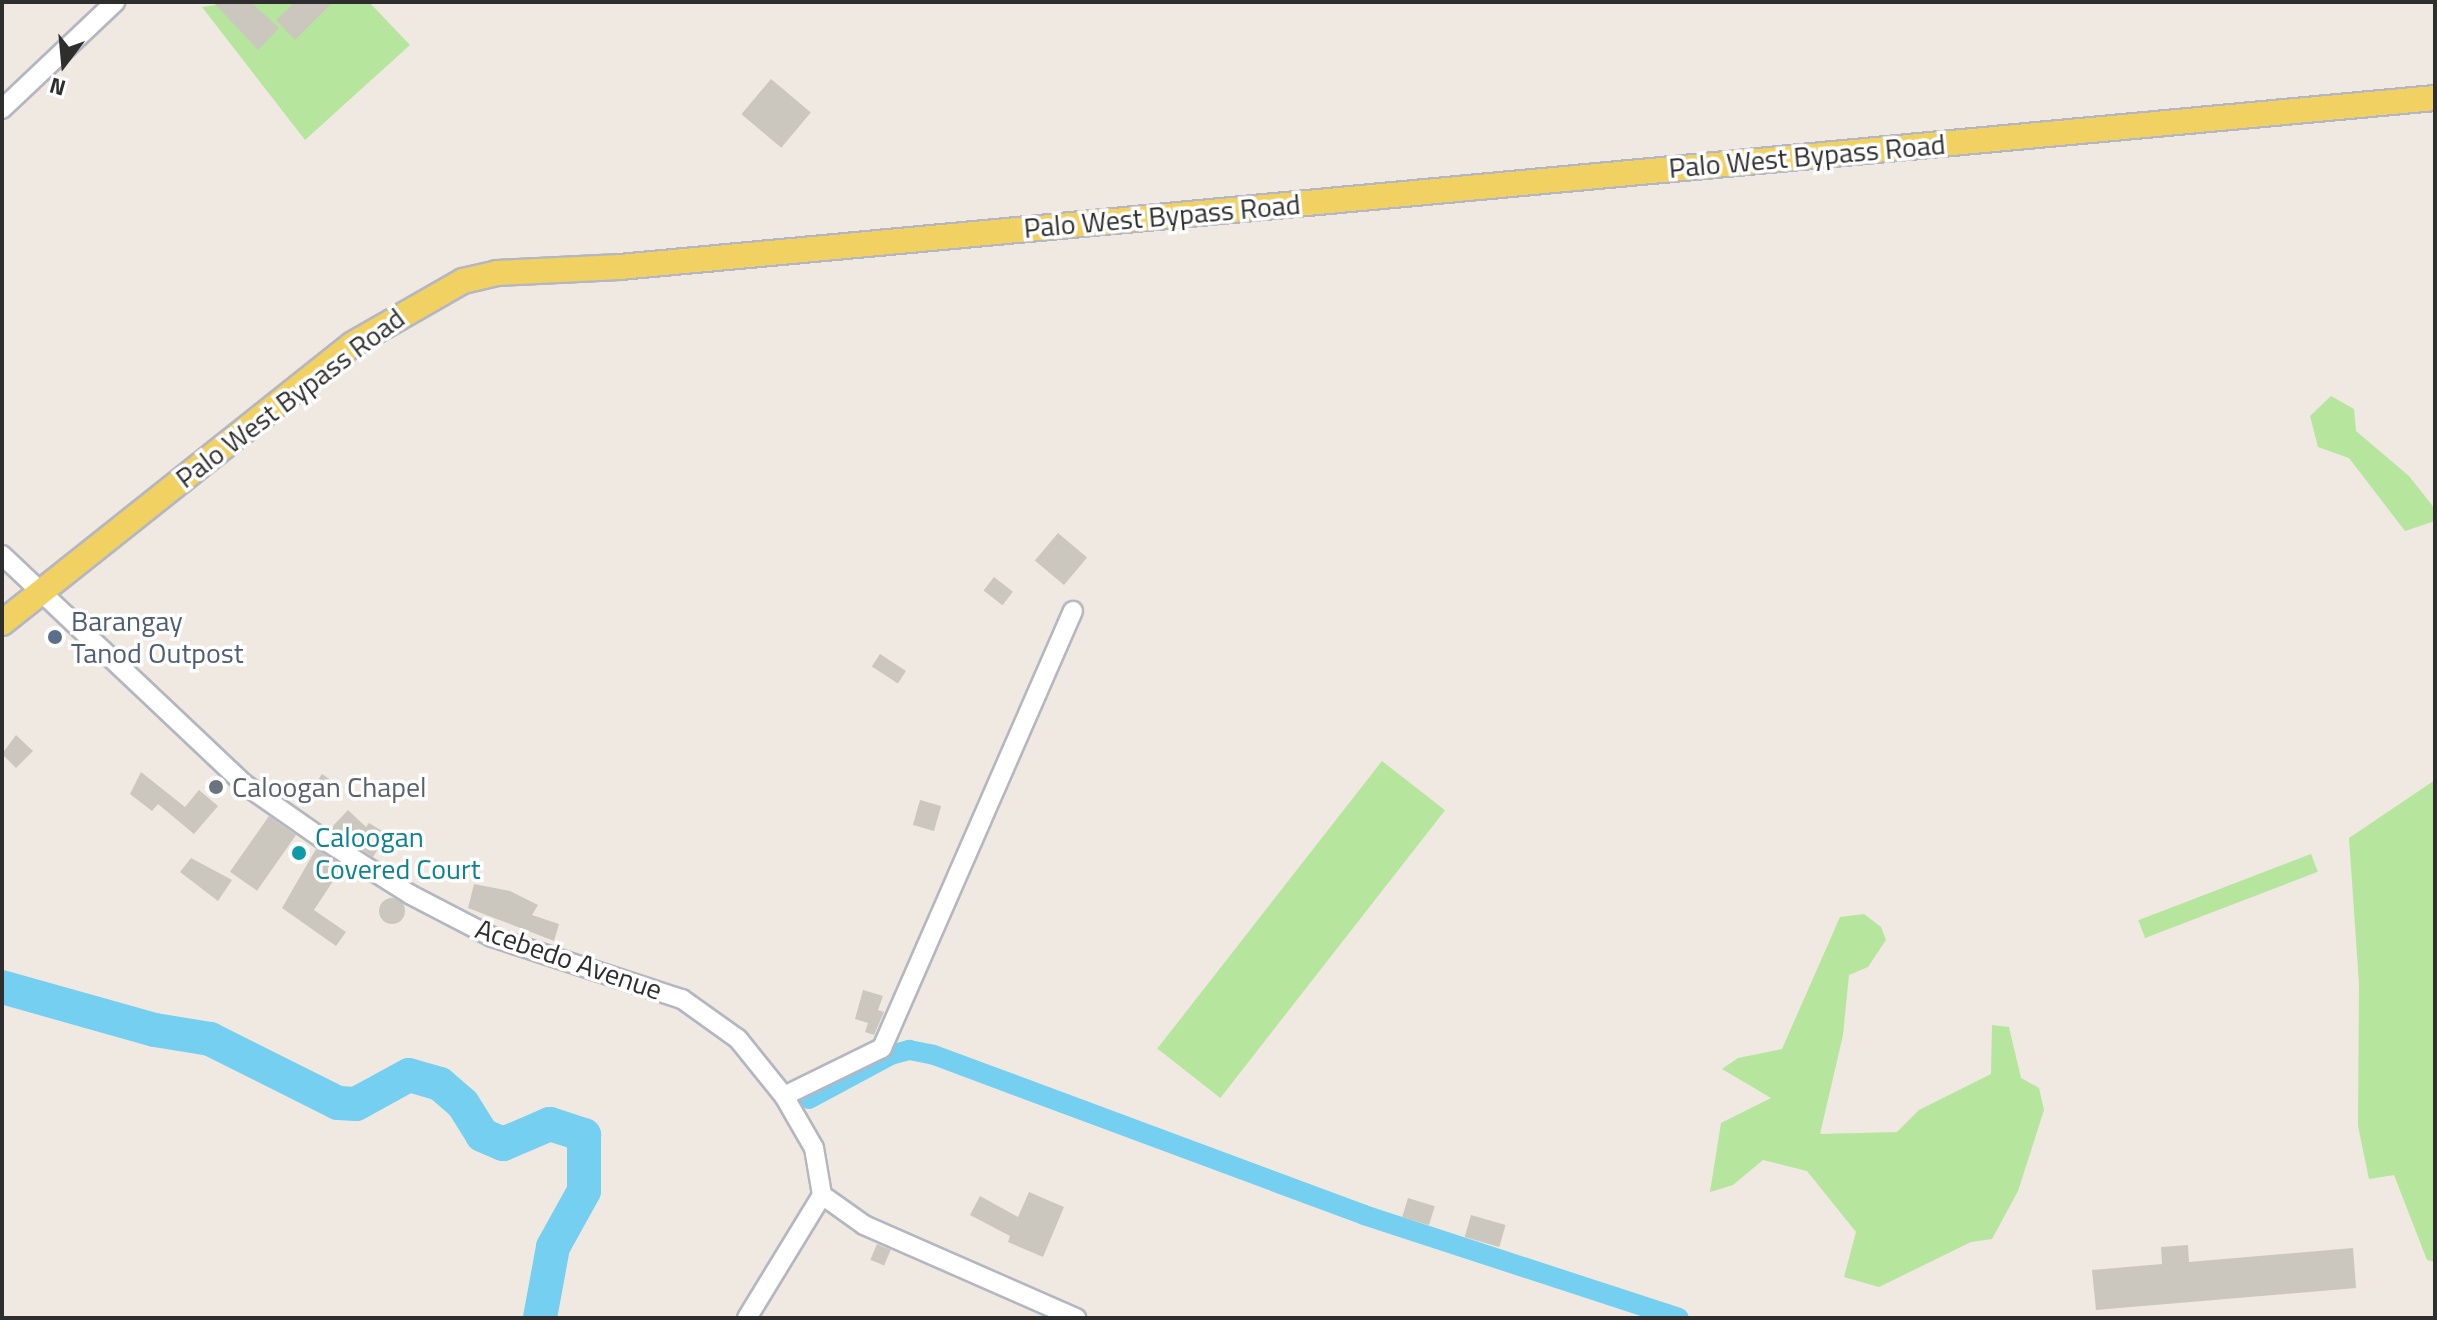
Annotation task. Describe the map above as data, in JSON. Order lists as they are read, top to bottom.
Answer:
{
  "streets": {
    "main road": ["Palo West Bypass Road"],
    "street": ["Acebedo Avenue"]
  },
  "crossings": [
    ["Palo West Bypass Road", "Acebedo Avenue"]
  ],
  "places": ["Barangay Tanod Outpost", "Caloogan Chapel", "Caloogan Covered Court"],
  "north": "bottom"
}
